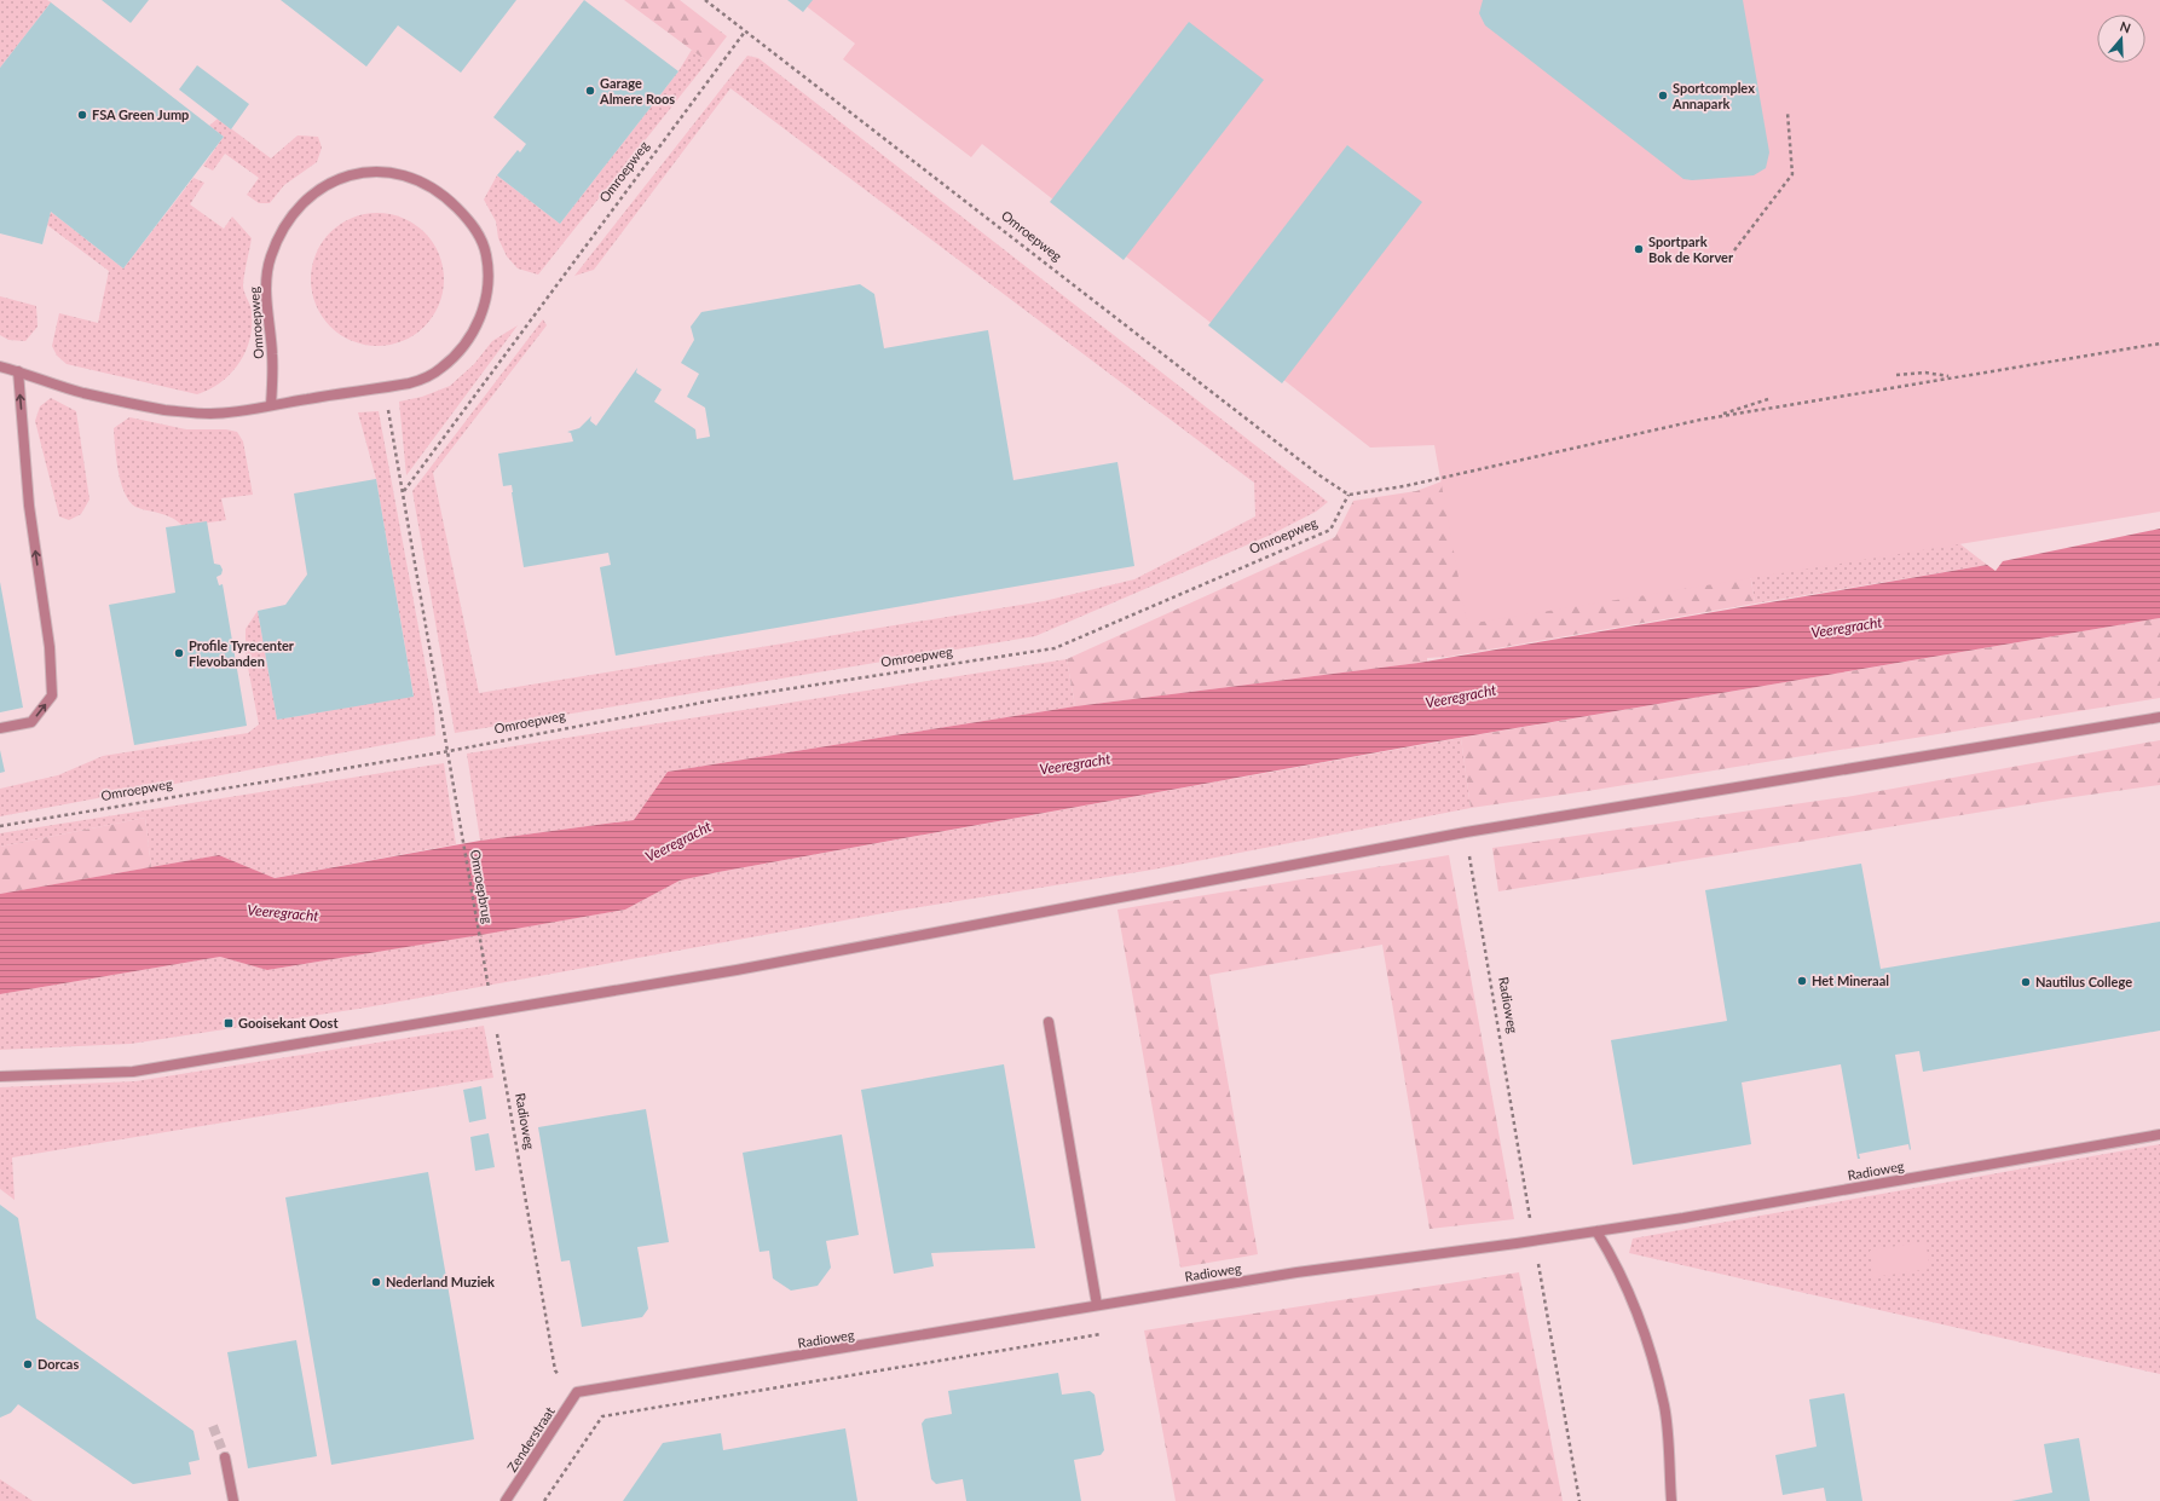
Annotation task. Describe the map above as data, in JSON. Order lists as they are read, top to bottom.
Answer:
{
  "streets": {
    "street": ["Omroepweg", "Radioweg", "Zenderstraat"],
    "path": ["Omroepbrug"]
  },
  "crossings": [
    ["Omroepweg", "Omroepbrug"],
    ["Omroepbrug", "Radioweg"],
    ["Radioweg", "Zenderstraat"]
  ],
  "water": ["Veeregracht"],
  "places": {
    "other": [
      "Garage Almere Roos",
      "Sportcomplex Annapark",
      "FSA Green Jump",
      "Sportpark Bok de Korver",
      "Profile Tyrecenter Flevobanden",
      "Het Mineraal",
      "Nautilus College",
      "Nederland Muziek",
      "Dorcas"
    ],
    "transit": ["Gooisekant Oost"]
  },
  "north": "top"
}
